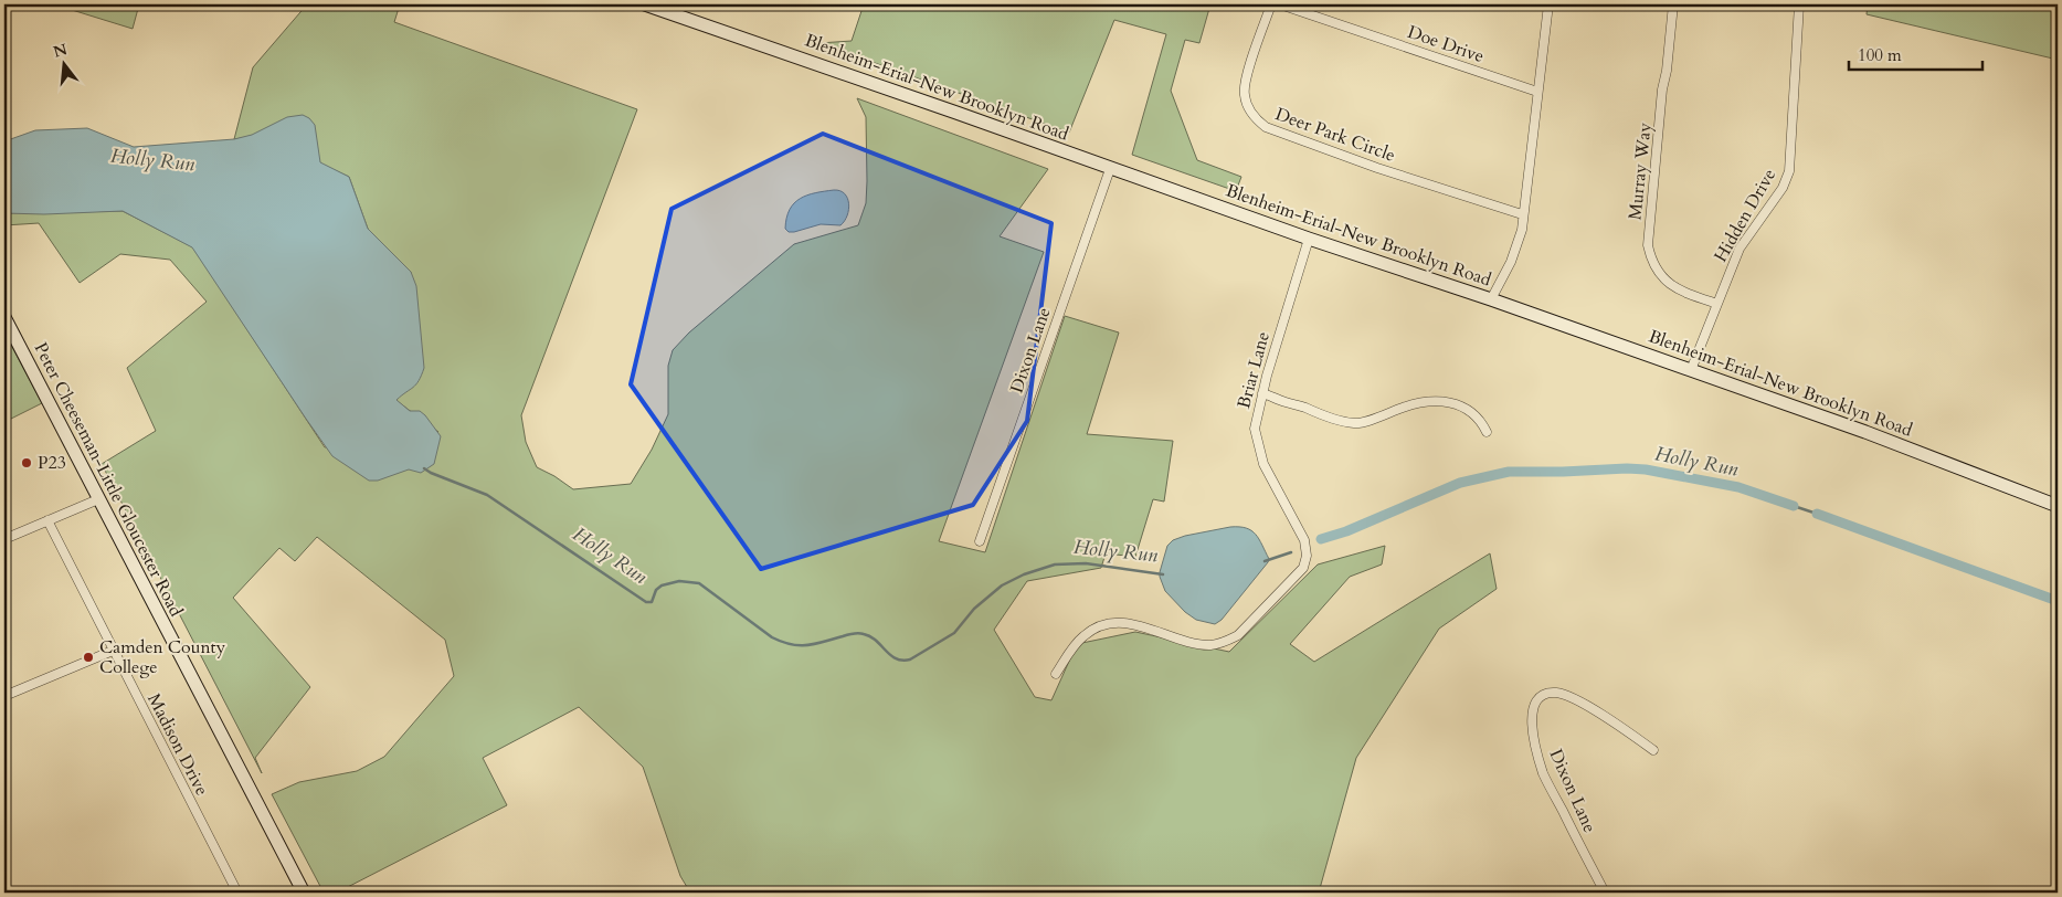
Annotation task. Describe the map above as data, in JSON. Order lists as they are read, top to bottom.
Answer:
{
  "streets": {
    "main road": ["Blenheim-Erial-New Brooklyn Road", "Peter Cheeseman-Little Gloucester Road"],
    "street": [
      "Doe Drive",
      "Deer Park Circle",
      "Murray Way",
      "Hidden Drive",
      "Dixon Lane",
      "Briar Lane",
      "Madison Drive"
    ]
  },
  "crossings": [
    ["Blenheim-Erial-New Brooklyn Road", "Hidden Drive"],
    ["Blenheim-Erial-New Brooklyn Road", "Dixon Lane"],
    ["Blenheim-Erial-New Brooklyn Road", "Briar Lane"],
    ["Murray Way", "Hidden Drive"]
  ],
  "water": ["Holly Run"],
  "places": ["P23", "Camden County College"],
  "scale_bar": "100 m",
  "north": "top"
}
